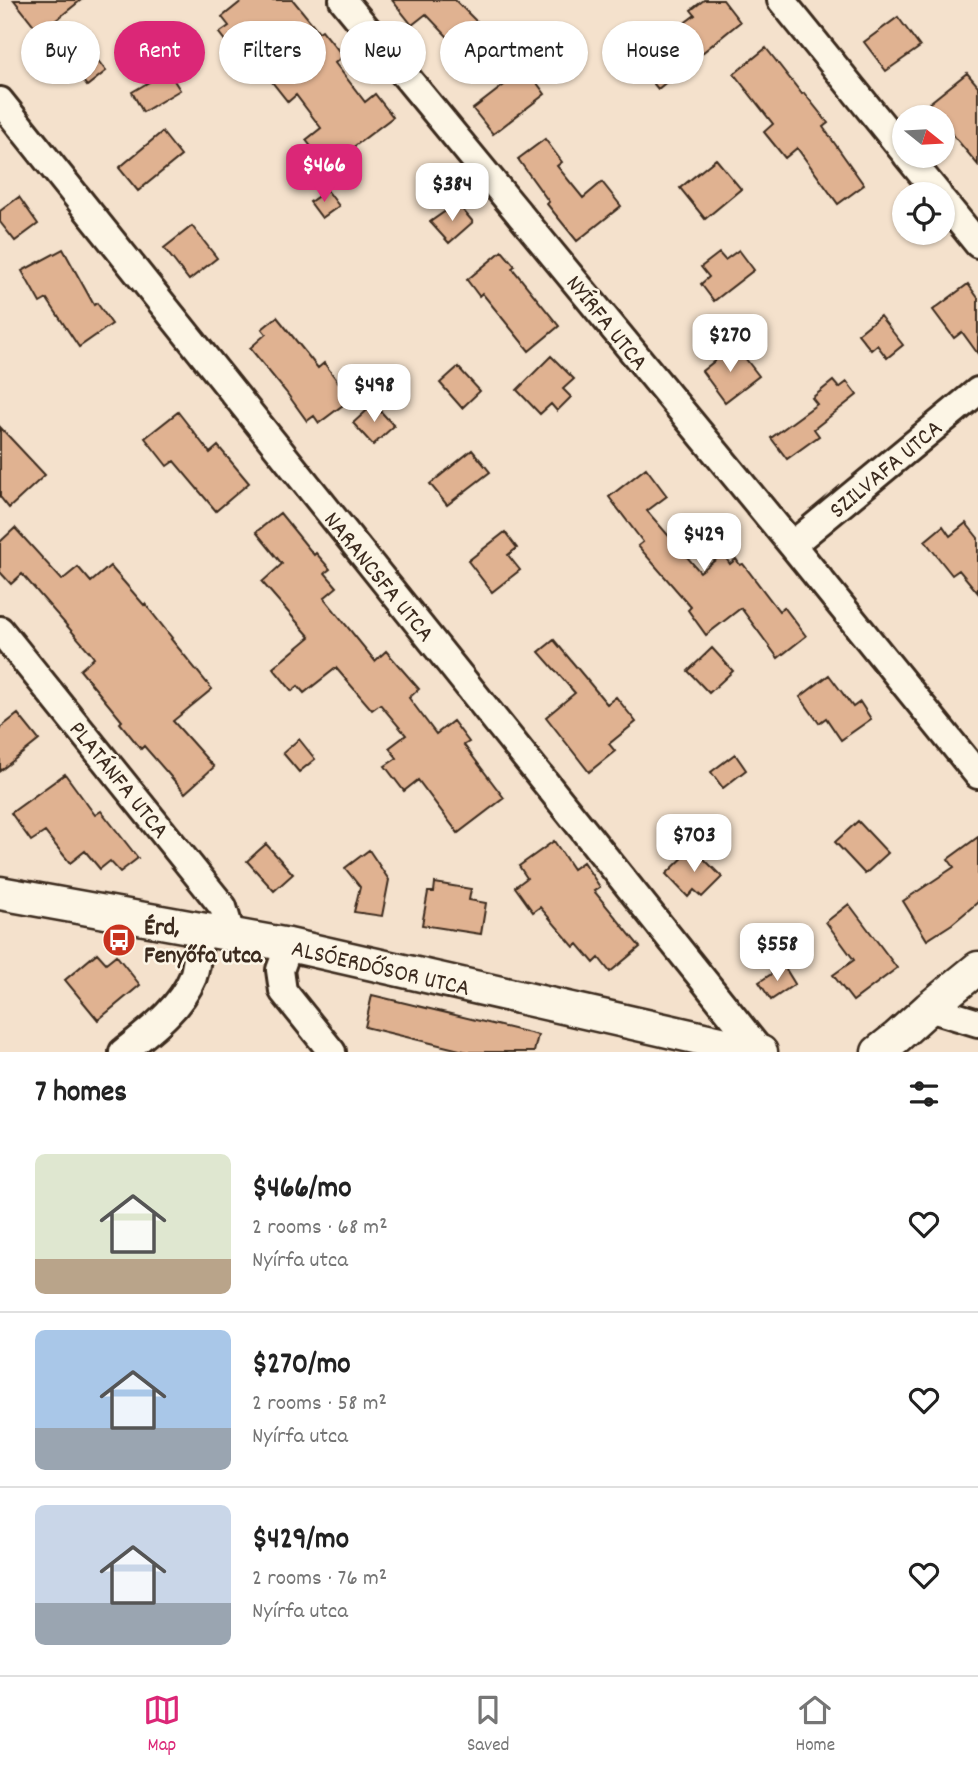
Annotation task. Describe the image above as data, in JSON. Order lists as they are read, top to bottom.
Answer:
{
  "streets": {
    "street": [
      "NYÍRFA UTCA",
      "SZILVAFA UTCA",
      "NARANCSFA UTCA",
      "PLATÁNFA UTCA",
      "ALSÓERDŐSOR UTCA"
    ]
  },
  "crossings": [
    ["NYÍRFA UTCA", "SZILVAFA UTCA"],
    ["NARANCSFA UTCA", "ALSÓERDŐSOR UTCA"],
    ["PLATÁNFA UTCA", "ALSÓERDŐSOR UTCA"]
  ],
  "places": {
    "bus stop": ["Érd, Fenyőfa utca"]
  },
  "north": "right",
  "page": {
    "chip": [
      "Buy",
      "Rent",
      "Filters",
      "New",
      "Apartment",
      "House"
    ],
    "price": [
      "$466",
      "$384",
      "$270",
      "$498",
      "$429",
      "$703",
      "$558"
    ],
    "heading": "7 homes",
    "list": [
      {
        "name": "$466/mo",
        "note": "2 rooms · 68 m² · Nyírfa utca"
      },
      {
        "name": "$270/mo",
        "note": "2 rooms · 58 m² · Nyírfa utca"
      },
      {
        "name": "$429/mo",
        "note": "2 rooms · 76 m² · Nyírfa utca"
      }
    ],
    "tabs": ["Map", "Saved", "Home"]
  }
}
